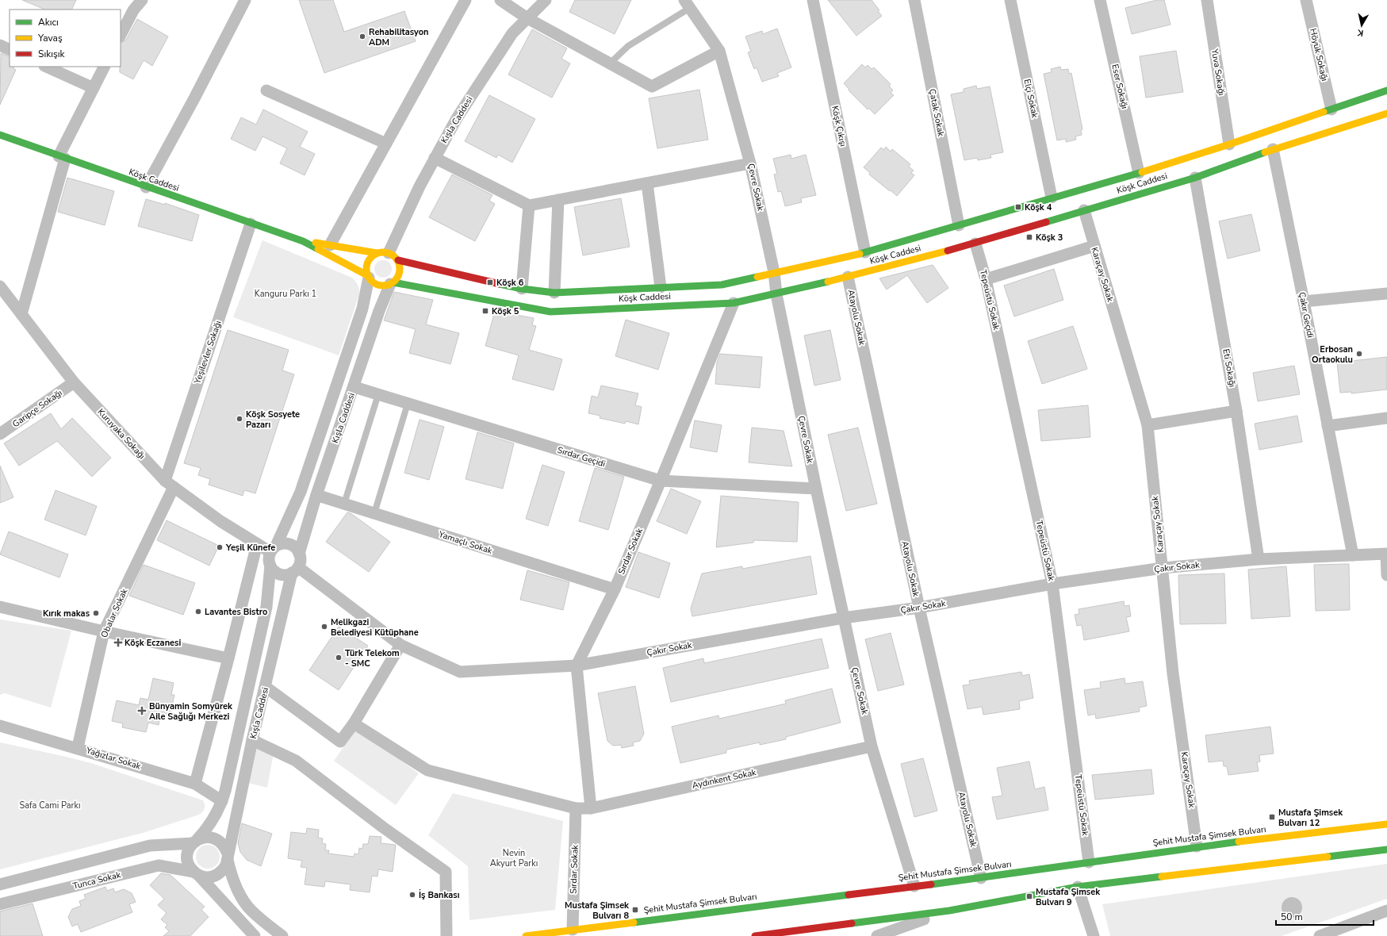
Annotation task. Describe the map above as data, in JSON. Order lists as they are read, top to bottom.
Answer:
{
  "streets": {
    "street": [
      "Höyük Sokağı",
      "Yuva Sokağı",
      "Eser Sokağı",
      "Elçi Sokak",
      "Çatak Sokak",
      "Kışla Caddesi",
      "Köşk Çıkışı",
      "Köşk Caddesi",
      "Çevre Sokak",
      "Karaçay Sokak",
      "Tepeüstü Sokak",
      "Çakır Geçidi",
      "Atayolu Sokak",
      "Yeşilevler Sokağı",
      "Eti Sokağı",
      "Garipçe Sokağı",
      "Kuruyaka Sokağı",
      "Sırdar Geçidi",
      "Yamaçlı Sokak",
      "Sırdar Sokak",
      "Çakır Sokak",
      "Obalar Sokak",
      "Yağızlar Sokak",
      "Aydınkent Sokak",
      "Şehit Mustafa Şimsek Bulvarı",
      "Tunca Sokak"
    ]
  },
  "crossings": [
    ["Höyük Sokağı", "Köşk Caddesi"],
    ["Yuva Sokağı", "Köşk Caddesi"],
    ["Eser Sokağı", "Köşk Caddesi"],
    ["Elçi Sokak", "Köşk Caddesi"],
    ["Çatak Sokak", "Köşk Caddesi"],
    ["Kışla Caddesi", "Köşk Caddesi"],
    ["Kışla Caddesi", "Kuruyaka Sokağı"],
    ["Kışla Caddesi", "Sırdar Geçidi"],
    ["Kışla Caddesi", "Yamaçlı Sokak"],
    ["Kışla Caddesi", "Yağızlar Sokak"],
    ["Kışla Caddesi", "Tunca Sokak"],
    ["Köşk Çıkışı", "Köşk Caddesi"],
    ["Köşk Caddesi", "Çevre Sokak"],
    ["Köşk Caddesi", "Karaçay Sokak"],
    ["Köşk Caddesi", "Tepeüstü Sokak"],
    ["Köşk Caddesi", "Çakır Geçidi"],
    ["Köşk Caddesi", "Atayolu Sokak"],
    ["Köşk Caddesi", "Yeşilevler Sokağı"],
    ["Köşk Caddesi", "Eti Sokağı"],
    ["Köşk Caddesi", "Sırdar Sokak"],
    ["Çevre Sokak", "Sırdar Geçidi"],
    ["Çevre Sokak", "Çakır Sokak"],
    ["Çevre Sokak", "Aydınkent Sokak"],
    ["Çevre Sokak", "Şehit Mustafa Şimsek Bulvarı"],
    ["Karaçay Sokak", "Çakır Sokak"],
    ["Karaçay Sokak", "Şehit Mustafa Şimsek Bulvarı"],
    ["Tepeüstü Sokak", "Çakır Sokak"],
    ["Tepeüstü Sokak", "Şehit Mustafa Şimsek Bulvarı"],
    ["Çakır Geçidi", "Çakır Sokak"],
    ["Atayolu Sokak", "Çakır Sokak"],
    ["Atayolu Sokak", "Şehit Mustafa Şimsek Bulvarı"],
    ["Yeşilevler Sokağı", "Kuruyaka Sokağı"],
    ["Yeşilevler Sokağı", "Obalar Sokak"],
    ["Eti Sokağı", "Çakır Sokak"],
    ["Garipçe Sokağı", "Kuruyaka Sokağı"],
    ["Kuruyaka Sokağı", "Obalar Sokak"],
    ["Sırdar Geçidi", "Sırdar Sokak"],
    ["Yamaçlı Sokak", "Sırdar Sokak"],
    ["Sırdar Sokak", "Çakır Sokak"],
    ["Sırdar Sokak", "Aydınkent Sokak"],
    ["Sırdar Sokak", "Şehit Mustafa Şimsek Bulvarı"],
    ["Obalar Sokak", "Yağızlar Sokak"]
  ],
  "parks": ["Kanguru Parkı 1", "Safa Cami Parkı", "Nevin Akyurt Parkı"],
  "places": {
    "other": [
      "Rehabilitasyon ADM",
      "Erbosan Ortaokulu",
      "Köşk Sosyete Pazarı",
      "Yeşil Künefe",
      "Lavantes Bistro",
      "Kırık makas",
      "Melikgazi Belediyesi Kütüphane",
      "Türk Telekom - SMC",
      "İş Bankası"
    ],
    "transit": [
      "Köşk 4",
      "Köşk 3",
      "Köşk 6",
      "Köşk 5",
      "Mustafa Şimsek Bulvarı 12",
      "Mustafa Şimsek Bulvarı 9",
      "Mustafa Şimsek Bulvarı 8"
    ],
    "health": ["Köşk Eczanesi", "Bünyamin Somyürek Aile Sağlığı Merkezi"]
  },
  "legend": ["Akıcı", "Yavaş", "Sıkışık"],
  "scale_bar": "50 m",
  "north": "bottom"
}
